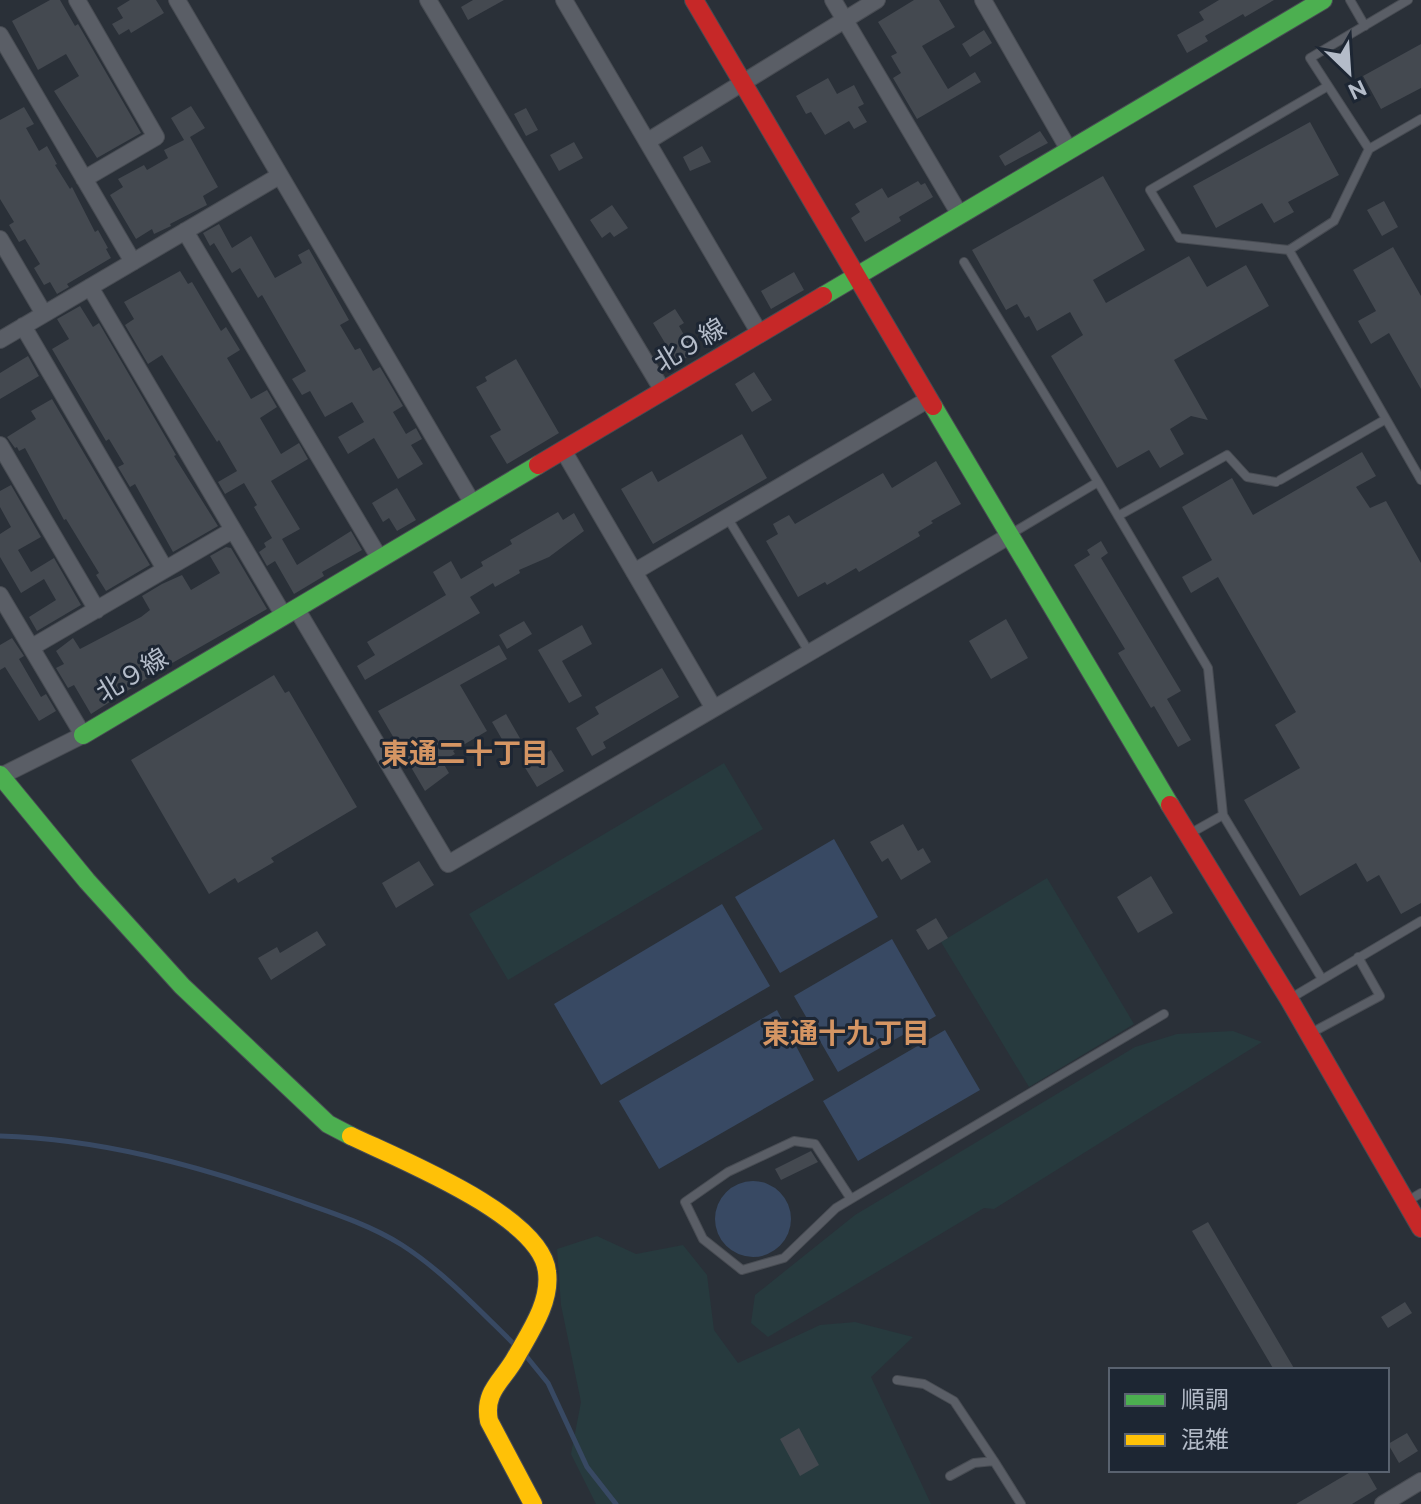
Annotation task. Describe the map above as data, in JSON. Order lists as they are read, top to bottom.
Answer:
{
  "streets": {
    "street": ["北９線"]
  },
  "districts": ["東通二十丁目", "東通十九丁目"],
  "legend": ["順調", "混雑"],
  "north": "bottom right"
}
